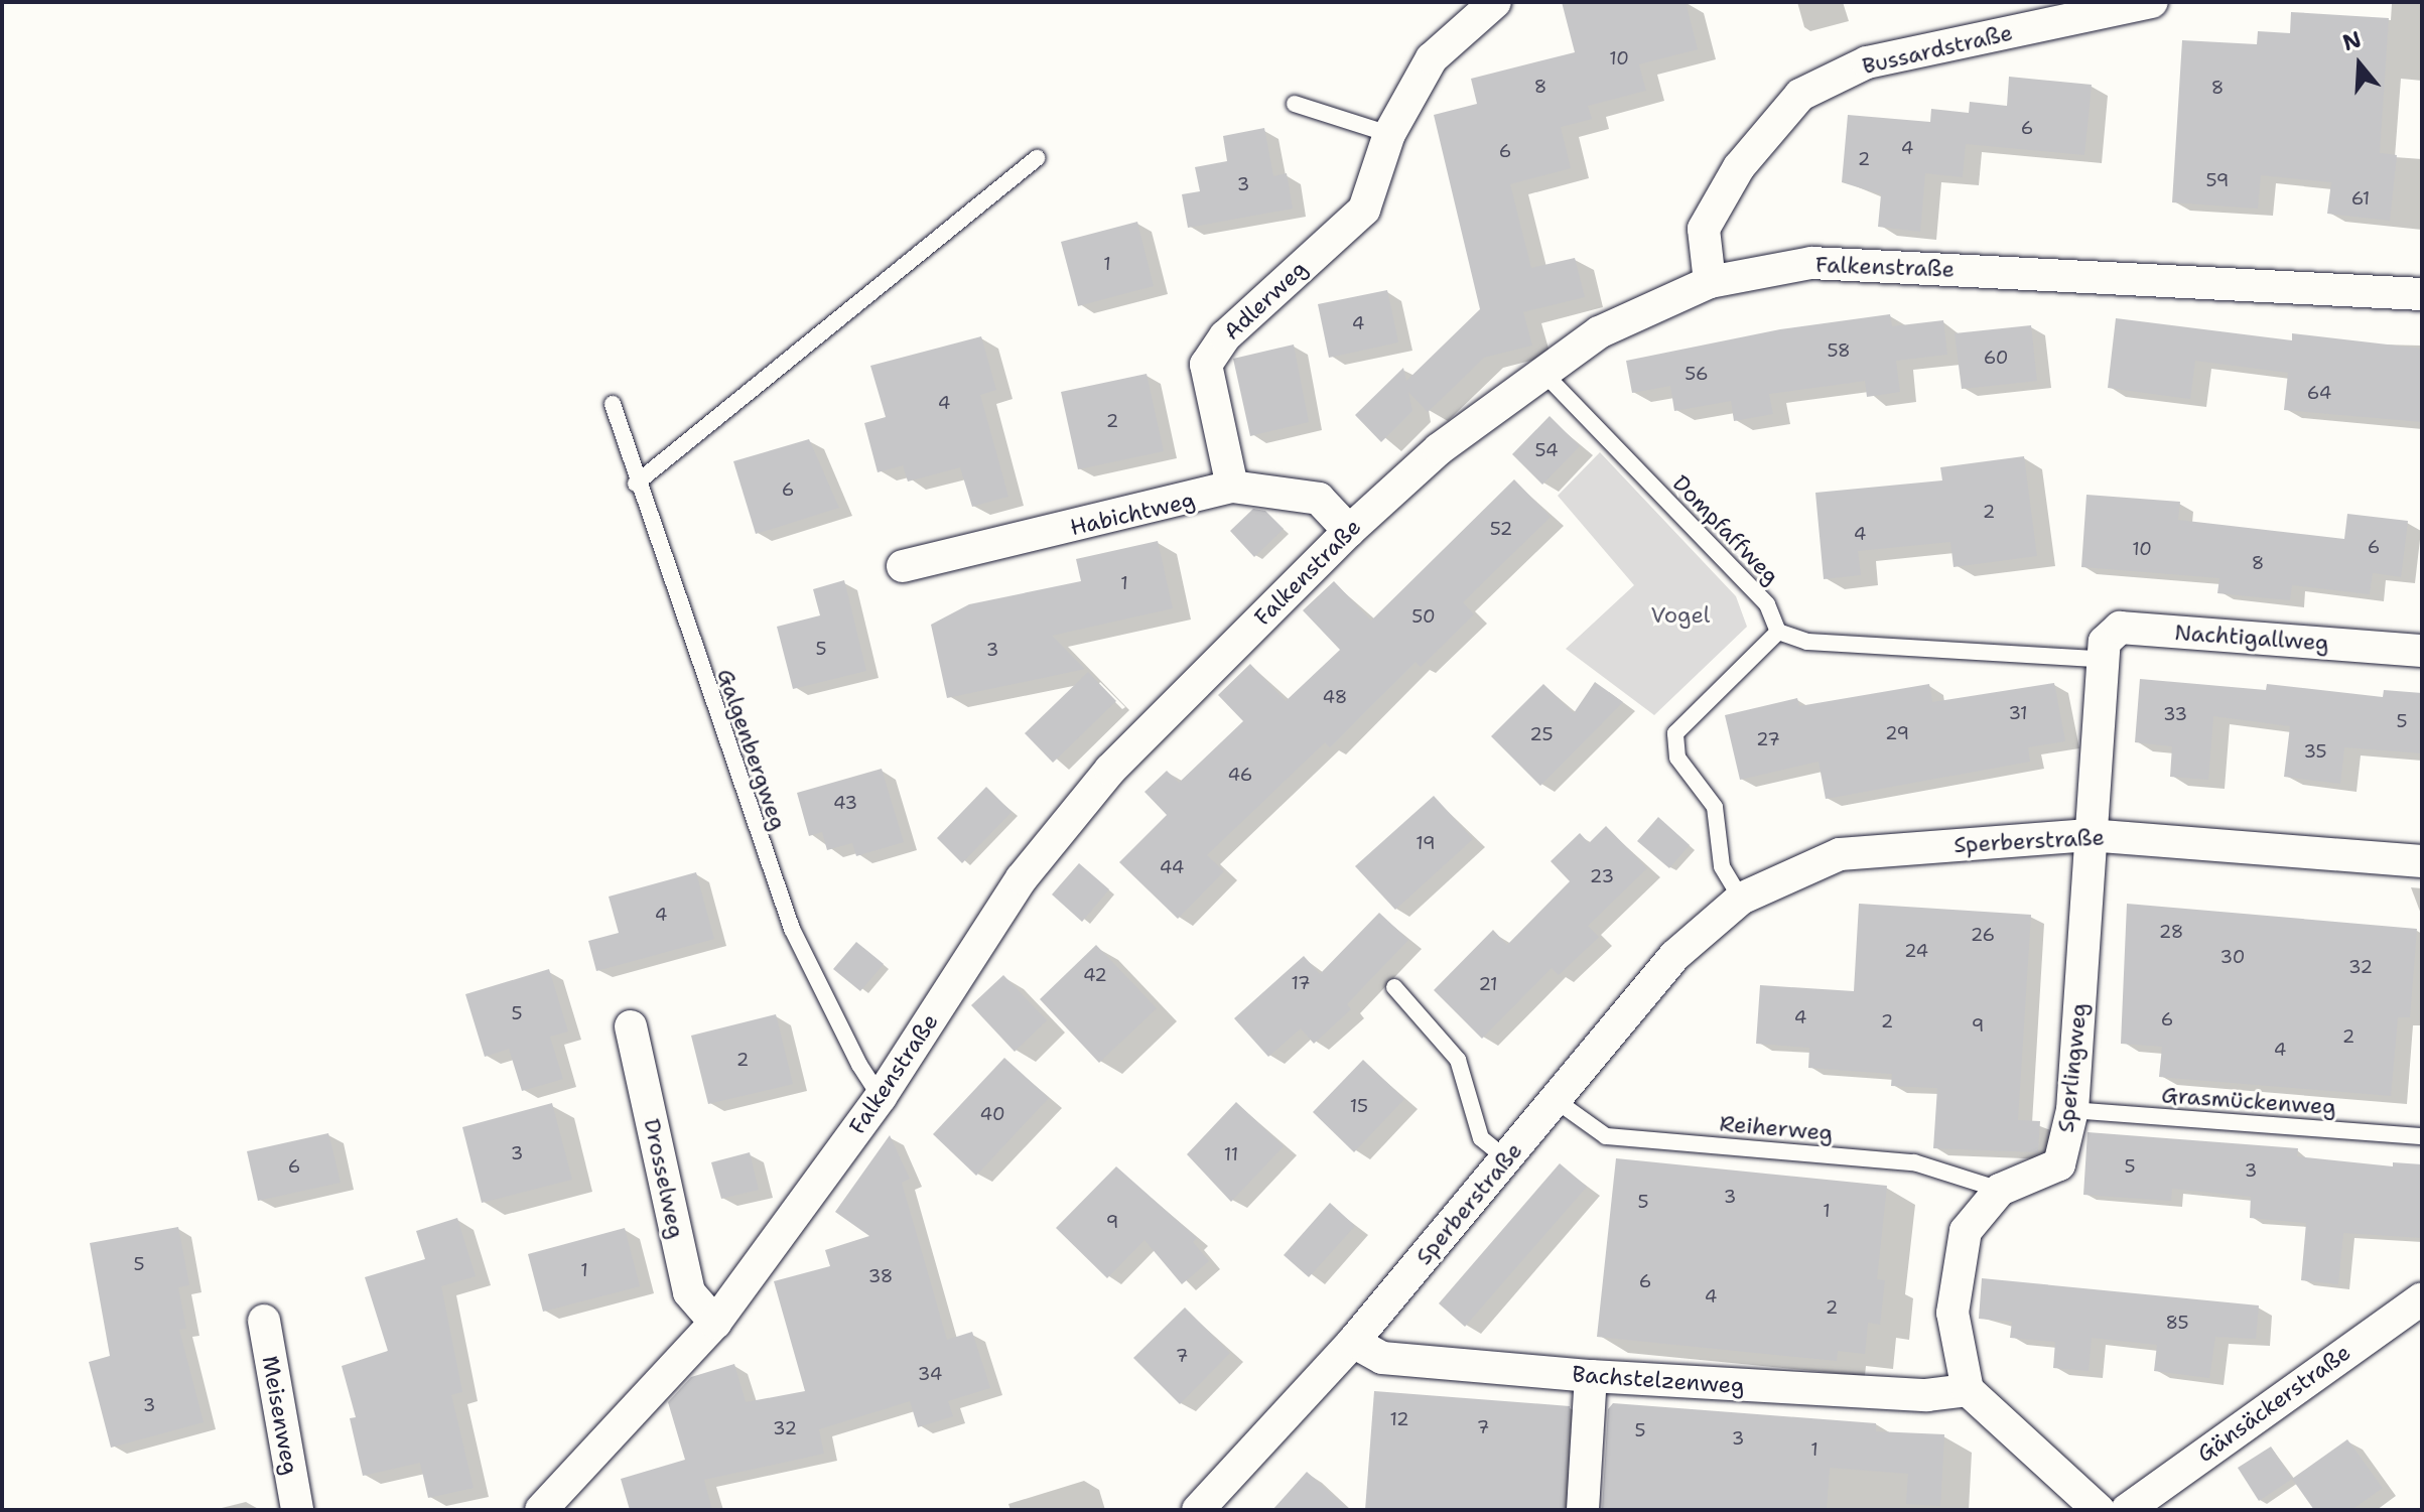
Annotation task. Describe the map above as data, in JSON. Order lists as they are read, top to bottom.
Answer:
{
  "streets": {
    "street": [
      "Bussardstraße",
      "Falkenstraße",
      "Adlerweg",
      "Habichtweg",
      "Nachtigallweg",
      "Sperberstraße",
      "Sperlingweg",
      "Drosselweg",
      "Bachstelzenweg",
      "Gänsäckerstraße",
      "Meisenweg"
    ],
    "lane": [
      "Dompfaffweg",
      "Galgenbergweg",
      "Grasmückenweg",
      "Reiherweg"
    ]
  },
  "crossings": [
    ["Bussardstraße", "Falkenstraße"],
    ["Falkenstraße", "Habichtweg"],
    ["Falkenstraße", "Dompfaffweg"],
    ["Falkenstraße", "Galgenbergweg"],
    ["Falkenstraße", "Drosselweg"],
    ["Adlerweg", "Habichtweg"],
    ["Nachtigallweg", "Sperlingweg"],
    ["Sperberstraße", "Sperlingweg"],
    ["Sperberstraße", "Reiherweg"],
    ["Sperberstraße", "Bachstelzenweg"],
    ["Sperlingweg", "Grasmückenweg"],
    ["Sperlingweg", "Reiherweg"],
    ["Sperlingweg", "Bachstelzenweg"]
  ],
  "parks": ["Vogel"],
  "house_numbers": [
    "10",
    "8",
    "8",
    "6",
    "4",
    "6",
    "2",
    "59",
    "3",
    "61",
    "1",
    "4",
    "58",
    "60",
    "56",
    "64",
    "4",
    "2",
    "54",
    "6",
    "2",
    "52",
    "4",
    "6",
    "10",
    "8",
    "1",
    "50",
    "5",
    "3",
    "48",
    "31",
    "33",
    "5",
    "29",
    "25",
    "27",
    "35",
    "46",
    "43",
    "19",
    "44",
    "23",
    "4",
    "28",
    "26",
    "24",
    "30",
    "32",
    "42",
    "17",
    "21",
    "5",
    "4",
    "6",
    "2",
    "9",
    "2",
    "4",
    "2",
    "15",
    "40",
    "3",
    "11",
    "6",
    "5",
    "3",
    "3",
    "5",
    "1",
    "9",
    "5",
    "1",
    "38",
    "6",
    "4",
    "2",
    "85",
    "7",
    "34",
    "3",
    "12",
    "7",
    "32",
    "5",
    "3",
    "1"
  ],
  "north": "top"
}
